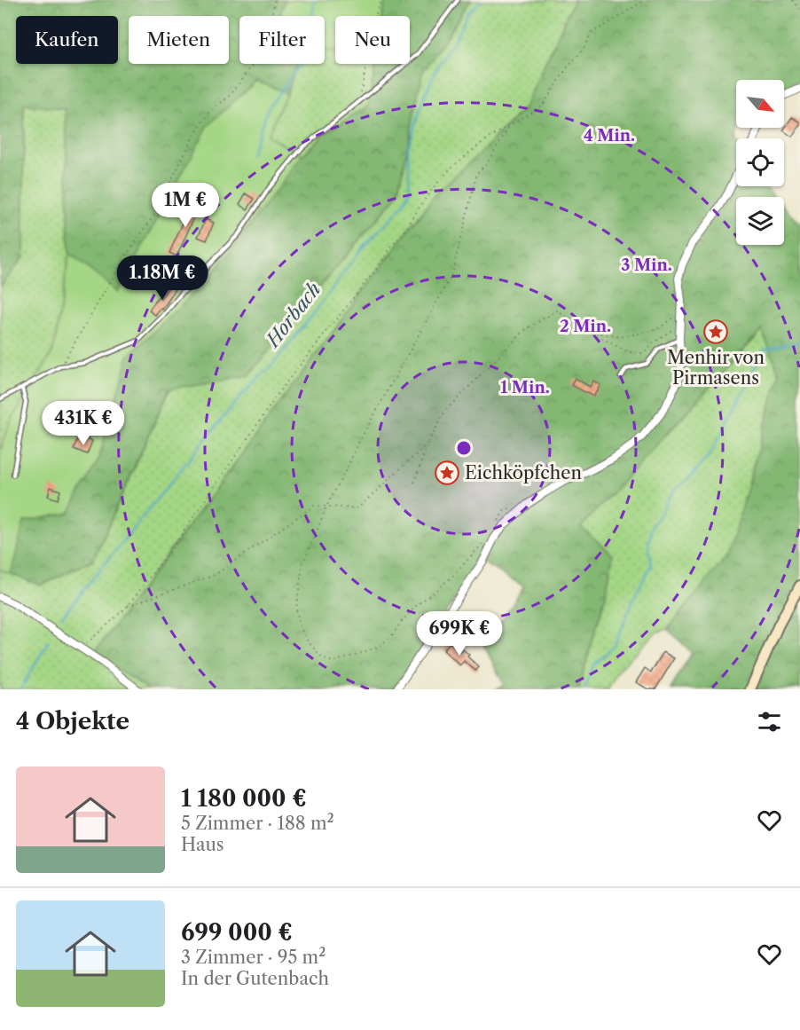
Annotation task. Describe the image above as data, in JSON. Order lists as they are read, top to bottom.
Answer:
{
  "water": ["Horbach"],
  "places": {
    "place": ["Menhir von Pirmasens", "Eichköpfchen"]
  },
  "north": "bottom right",
  "page": {
    "chip": [
      "Kaufen",
      "Mieten",
      "Filter",
      "Neu"
    ],
    "price": [
      "1M €",
      "1.18M €",
      "431K €",
      "699K €"
    ],
    "heading": "4 Objekte",
    "list": [
      {
        "name": "1 180 000 €",
        "note": "5 Zimmer · 188 m² · Haus"
      },
      {
        "name": "699 000 €",
        "note": "3 Zimmer · 95 m² · In der Gutenbach"
      }
    ]
  },
  "rings": [
    "4 Min.",
    "3 Min.",
    "2 Min.",
    "1 Min."
  ]
}
